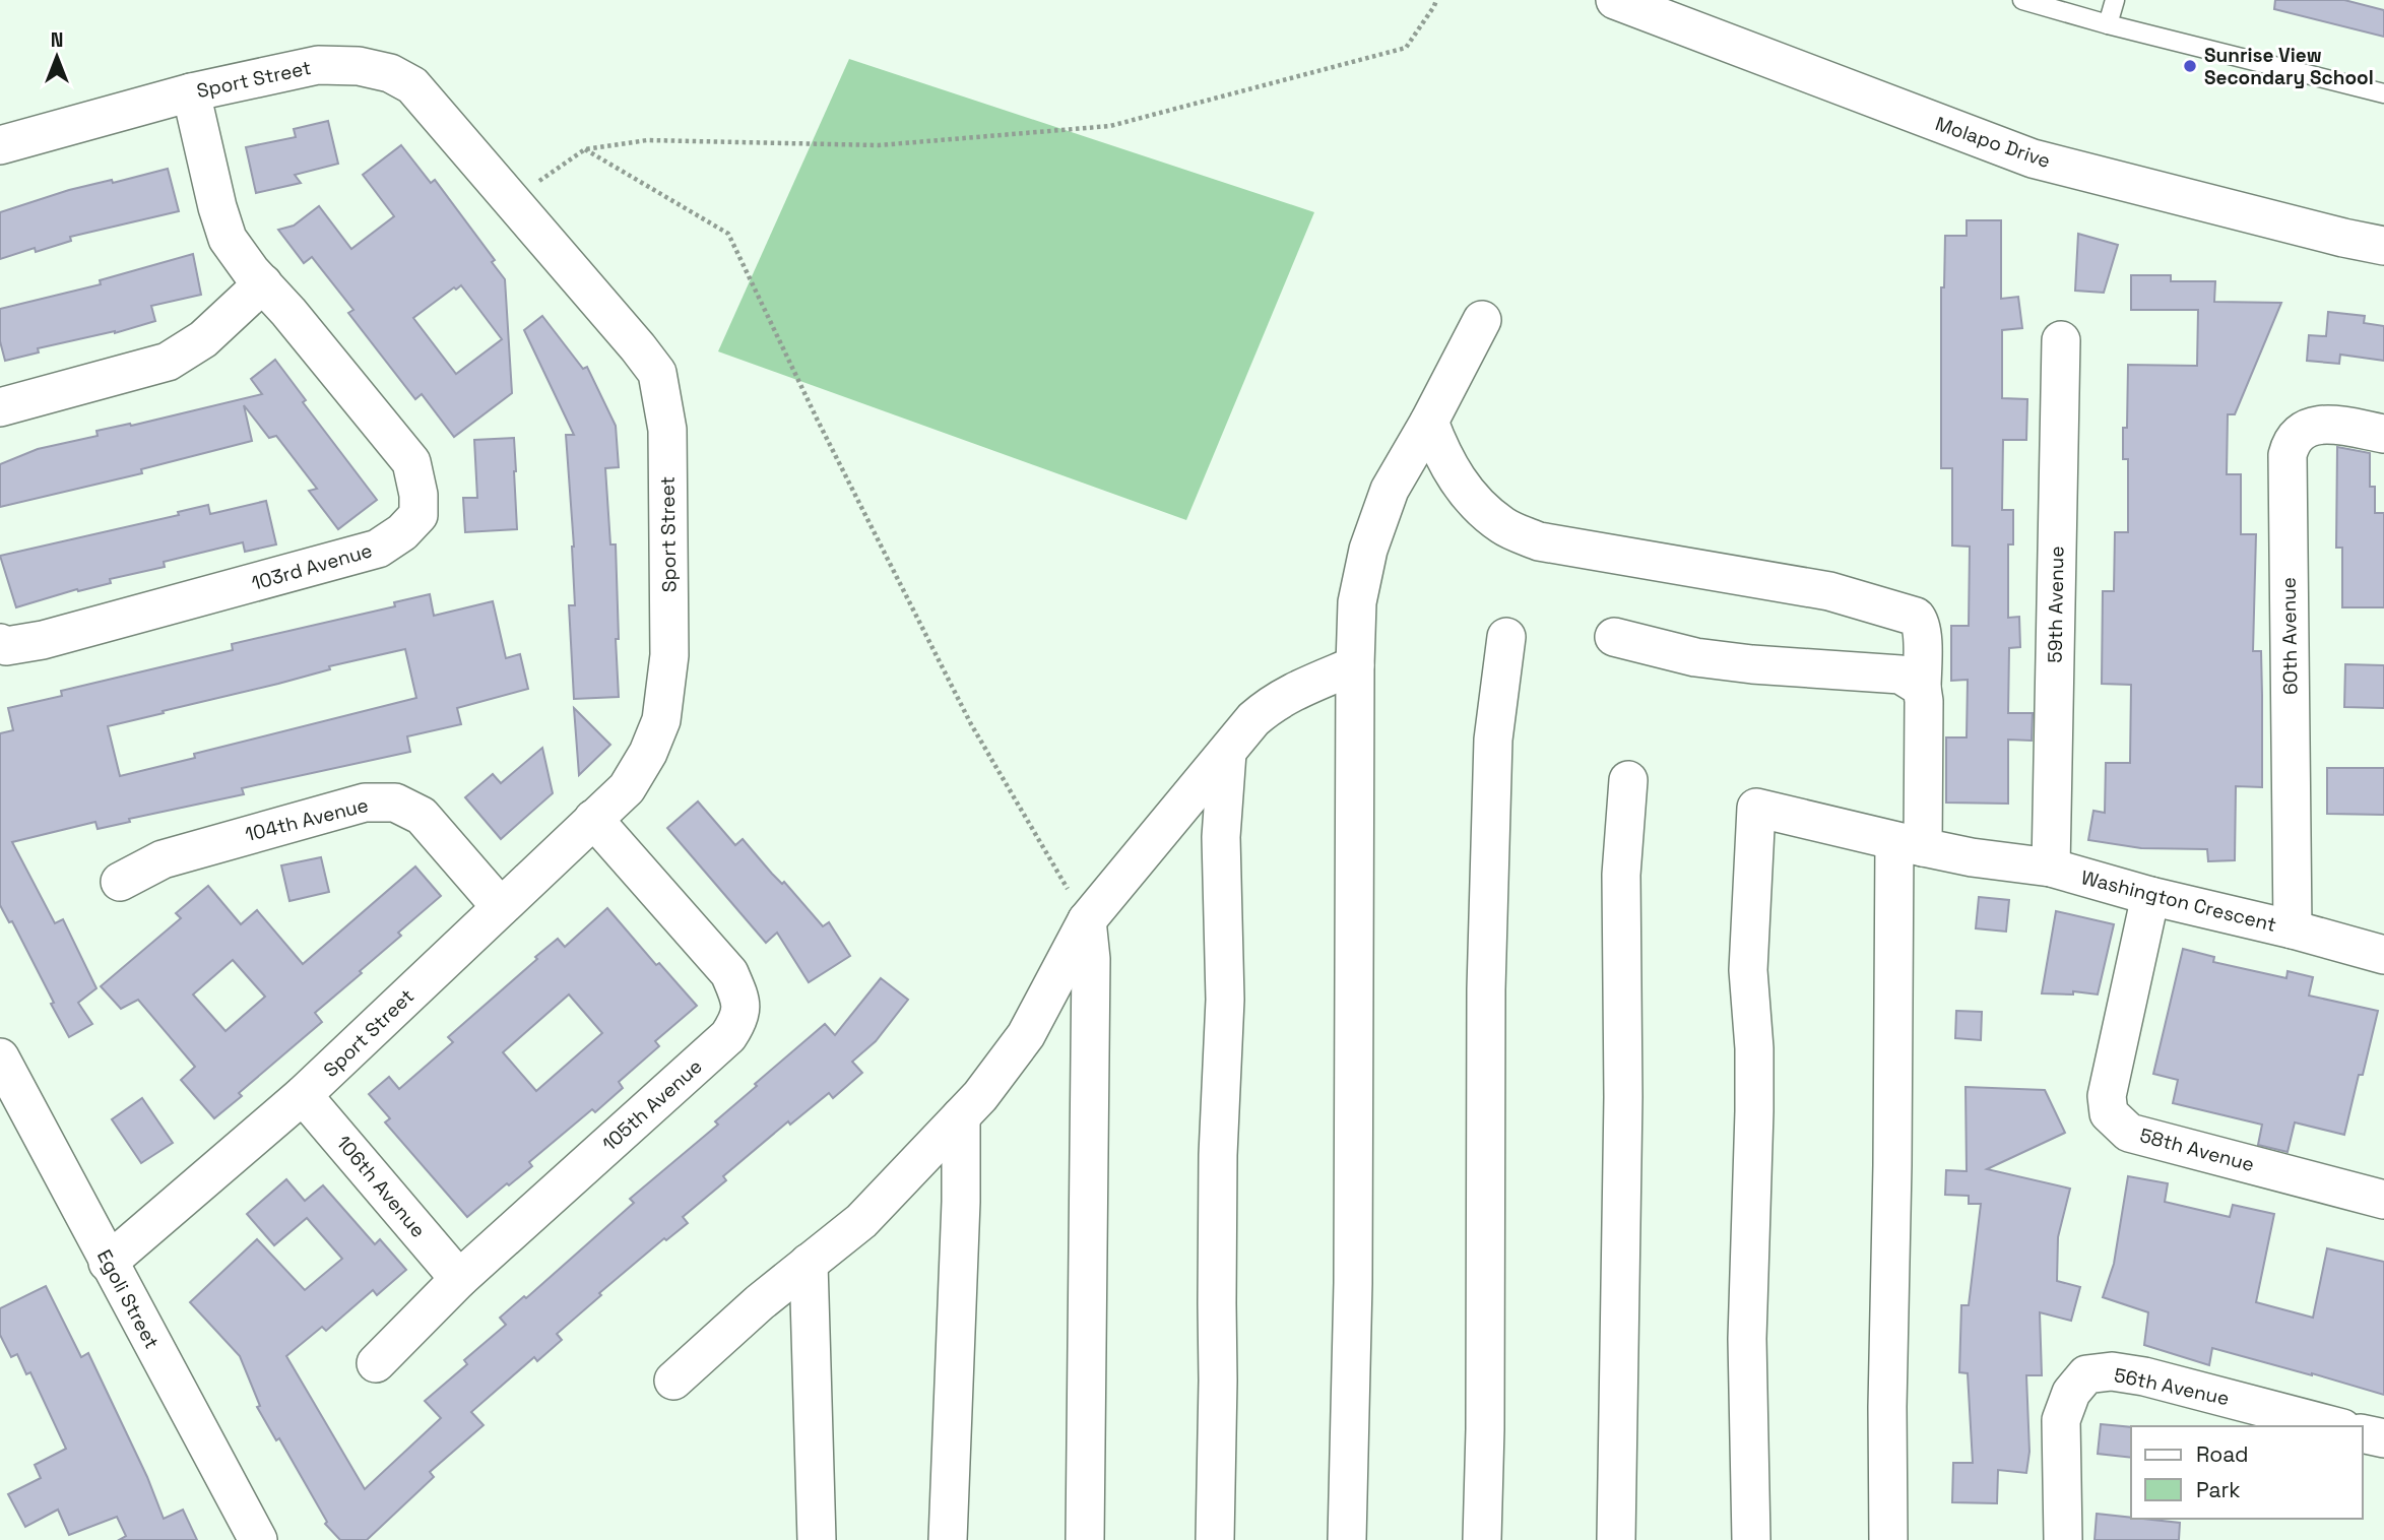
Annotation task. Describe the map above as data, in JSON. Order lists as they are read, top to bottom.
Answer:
{
  "streets": {
    "street": [
      "Sport Street",
      "Molapo Drive",
      "103rd Avenue",
      "59th Avenue",
      "60th Avenue",
      "104th Avenue",
      "Washington Crescent",
      "105th Avenue",
      "58th Avenue",
      "106th Avenue",
      "Egoli Street",
      "56th Avenue"
    ]
  },
  "crossings": [
    ["Sport Street", "103rd Avenue"],
    ["Sport Street", "104th Avenue"],
    ["Sport Street", "105th Avenue"],
    ["Sport Street", "106th Avenue"],
    ["Sport Street", "Egoli Street"],
    ["59th Avenue", "Washington Crescent"],
    ["60th Avenue", "Washington Crescent"],
    ["Washington Crescent", "58th Avenue"],
    ["105th Avenue", "106th Avenue"]
  ],
  "places": ["Sunrise View Secondary School"],
  "legend": ["Road", "Park"],
  "north": "top"
}
